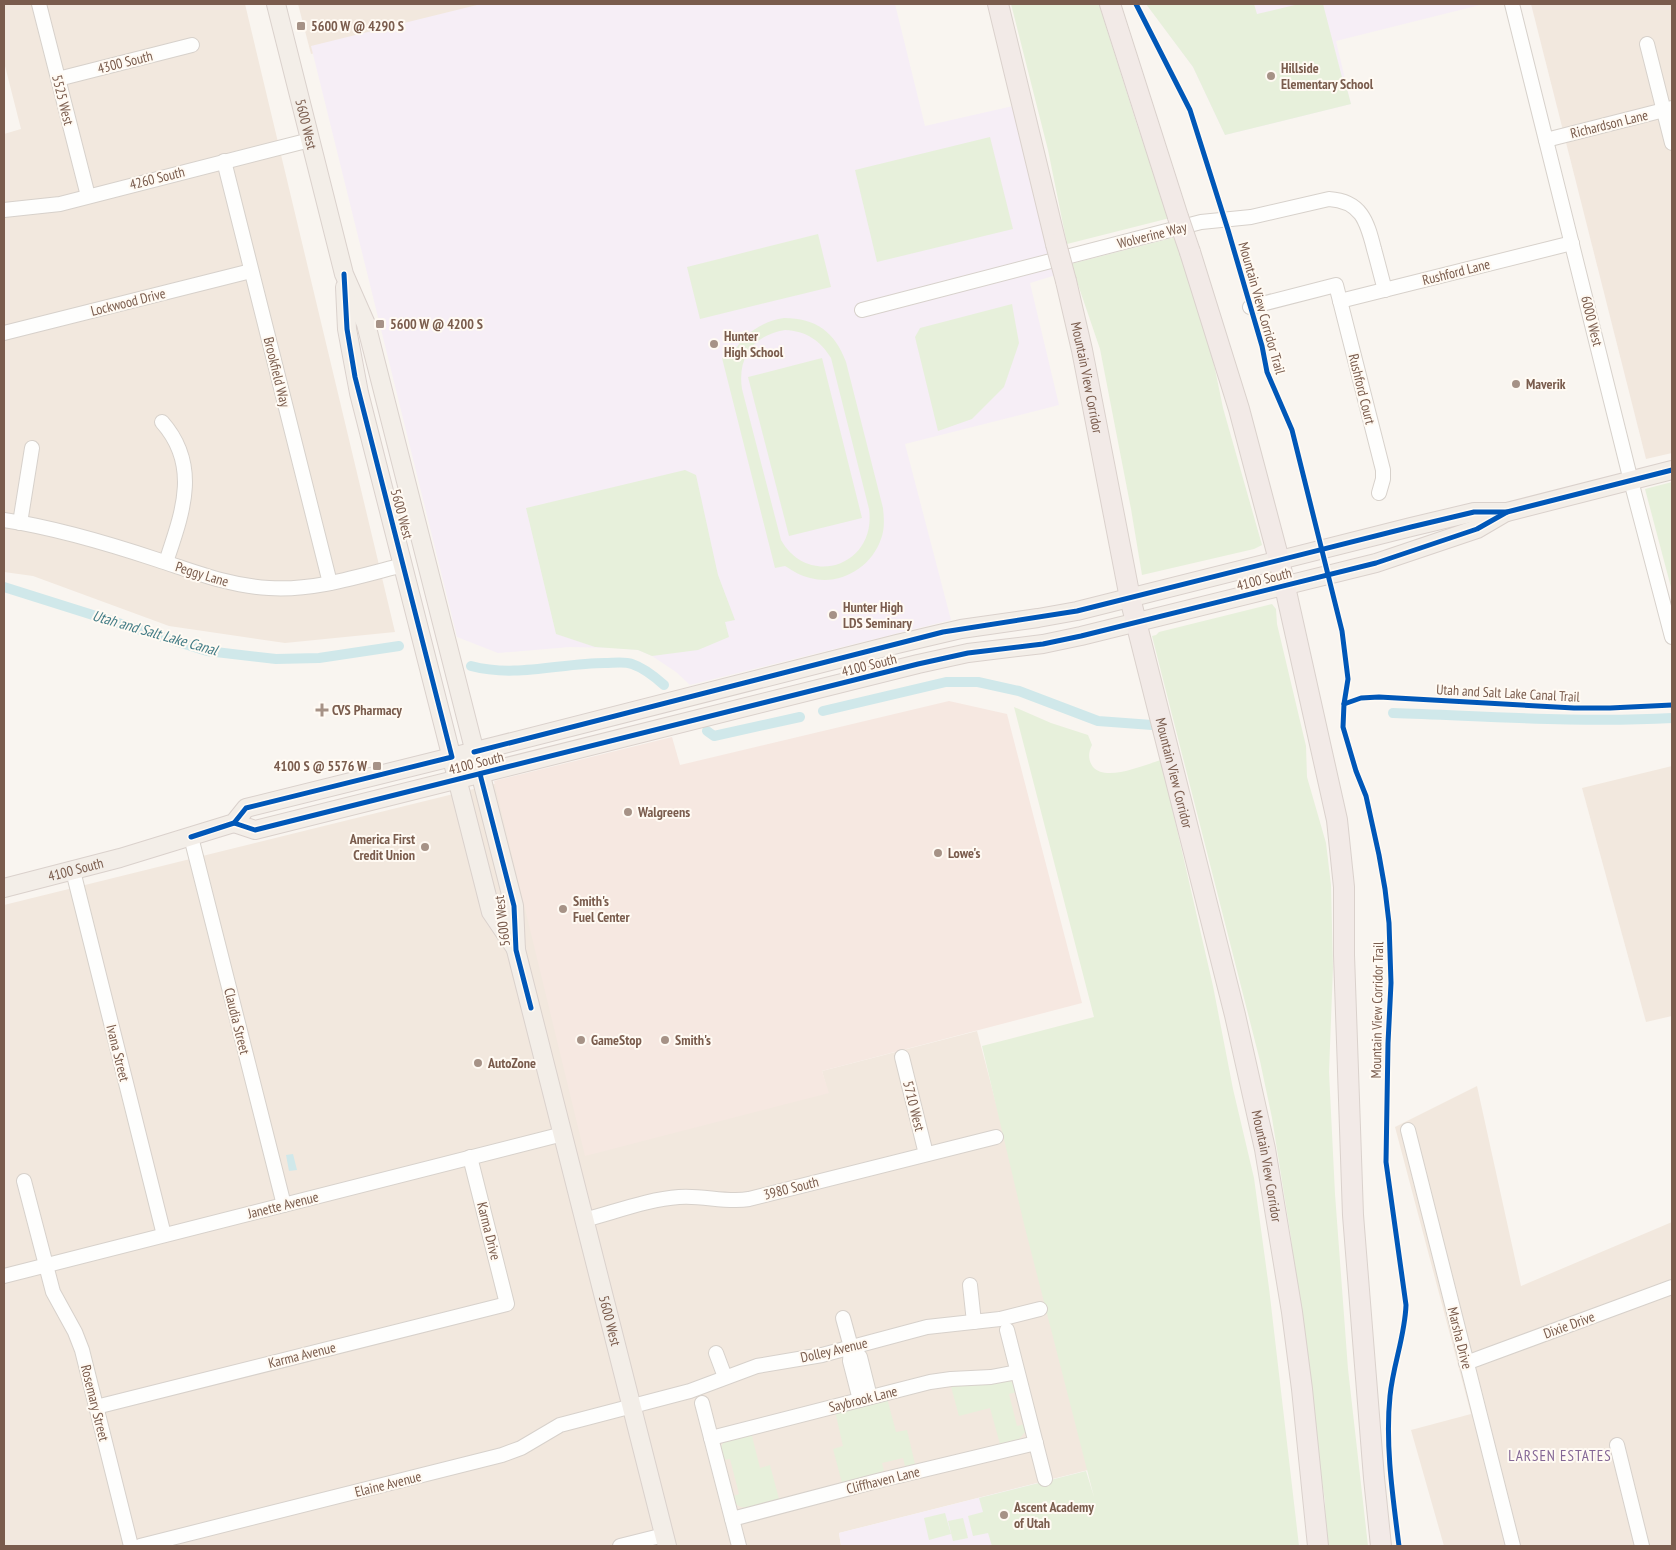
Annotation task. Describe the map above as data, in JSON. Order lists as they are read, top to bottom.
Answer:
{
  "streets": {
    "highway": ["Mountain View Corridor"],
    "main road": ["5600 West", "4100 South"],
    "street": [
      "4300 South",
      "5525 West",
      "Richardson Lane",
      "4260 South",
      "Wolverine Way",
      "Rushford Lane",
      "Lockwood Drive",
      "6000 West",
      "Brookfield Way",
      "Rushford Court",
      "Peggy Lane",
      "Claudia Street",
      "Ivana Street",
      "5710 West",
      "3980 South",
      "Janette Avenue",
      "Karma Drive",
      "Dixie Drive",
      "Marsha Drive",
      "Dolley Avenue",
      "Karma Avenue",
      "Saybrook Lane",
      "Rosemary Street",
      "Cliffhaven Lane",
      "Elaine Avenue"
    ],
    "cycle path": ["Mountain View Corridor Trail", "Utah and Salt Lake Canal Trail"]
  },
  "crossings": [
    ["4300 South", "5525 West"],
    ["5525 West", "4260 South"],
    ["Richardson Lane", "6000 West"],
    ["5600 West", "4260 South"],
    ["5600 West", "Peggy Lane"],
    ["5600 West", "4100 South"],
    ["5600 West", "3980 South"],
    ["5600 West", "Janette Avenue"],
    ["5600 West", "Dolley Avenue"],
    ["5600 West", "Elaine Avenue"],
    ["4260 South", "Brookfield Way"],
    ["Wolverine Way", "Rushford Lane"],
    ["Rushford Lane", "6000 West"],
    ["Rushford Lane", "Rushford Court"],
    ["Lockwood Drive", "Brookfield Way"],
    ["6000 West", "4100 South"],
    ["Brookfield Way", "Peggy Lane"],
    ["Mountain View Corridor", "4100 South"],
    ["4100 South", "Claudia Street"],
    ["4100 South", "Ivana Street"],
    ["Claudia Street", "Janette Avenue"],
    ["Ivana Street", "Janette Avenue"],
    ["5710 West", "3980 South"],
    ["Janette Avenue", "Karma Drive"],
    ["Janette Avenue", "Rosemary Street"],
    ["Karma Drive", "Karma Avenue"],
    ["Dixie Drive", "Marsha Drive"],
    ["Dolley Avenue", "Elaine Avenue"],
    ["Karma Avenue", "Rosemary Street"]
  ],
  "districts": ["LARSEN ESTATES"],
  "water": ["Utah and Salt Lake Canal"],
  "places": {
    "transit": ["5600 W @ 4290 S", "5600 W @ 4200 S", "4100 S @ 5576 W"],
    "other": [
      "Hillside Elementary School",
      "Hunter High School",
      "Maverik",
      "Hunter High LDS Seminary",
      "Walgreens",
      "America First Credit Union",
      "Lowe's",
      "Smith's Fuel Center",
      "GameStop",
      "Smith's",
      "AutoZone",
      "Ascent Academy of Utah"
    ],
    "health": ["CVS Pharmacy"]
  }
}
